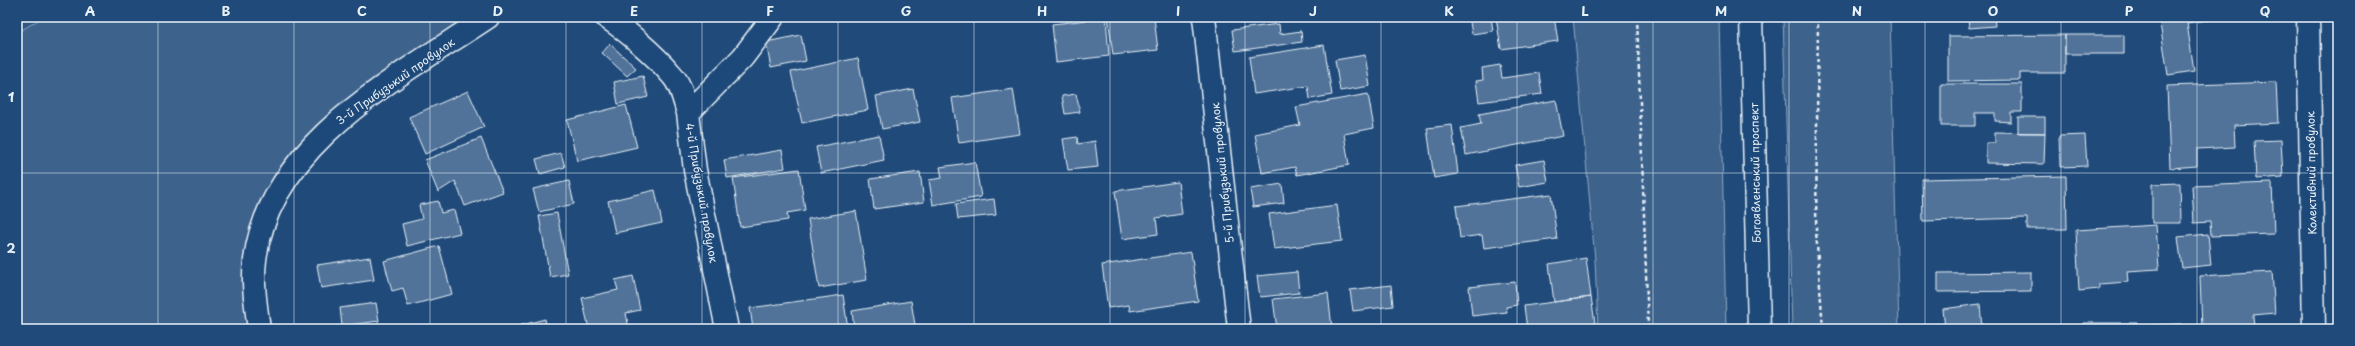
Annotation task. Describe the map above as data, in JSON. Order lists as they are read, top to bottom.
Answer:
{
  "streets": {
    "street": [
      "3-й Прибузький провулок",
      "5-й Прибузький провулок",
      "Богоявленський проспект",
      "Колективний провулок",
      "4-й Прибузький провулок"
    ]
  },
  "grid": {
    "columns": [
      "A",
      "B",
      "C",
      "D",
      "E",
      "F",
      "G",
      "H",
      "I",
      "J",
      "K",
      "L",
      "M",
      "N",
      "O",
      "P",
      "Q"
    ],
    "rows": ["1", "2"]
  }
}
